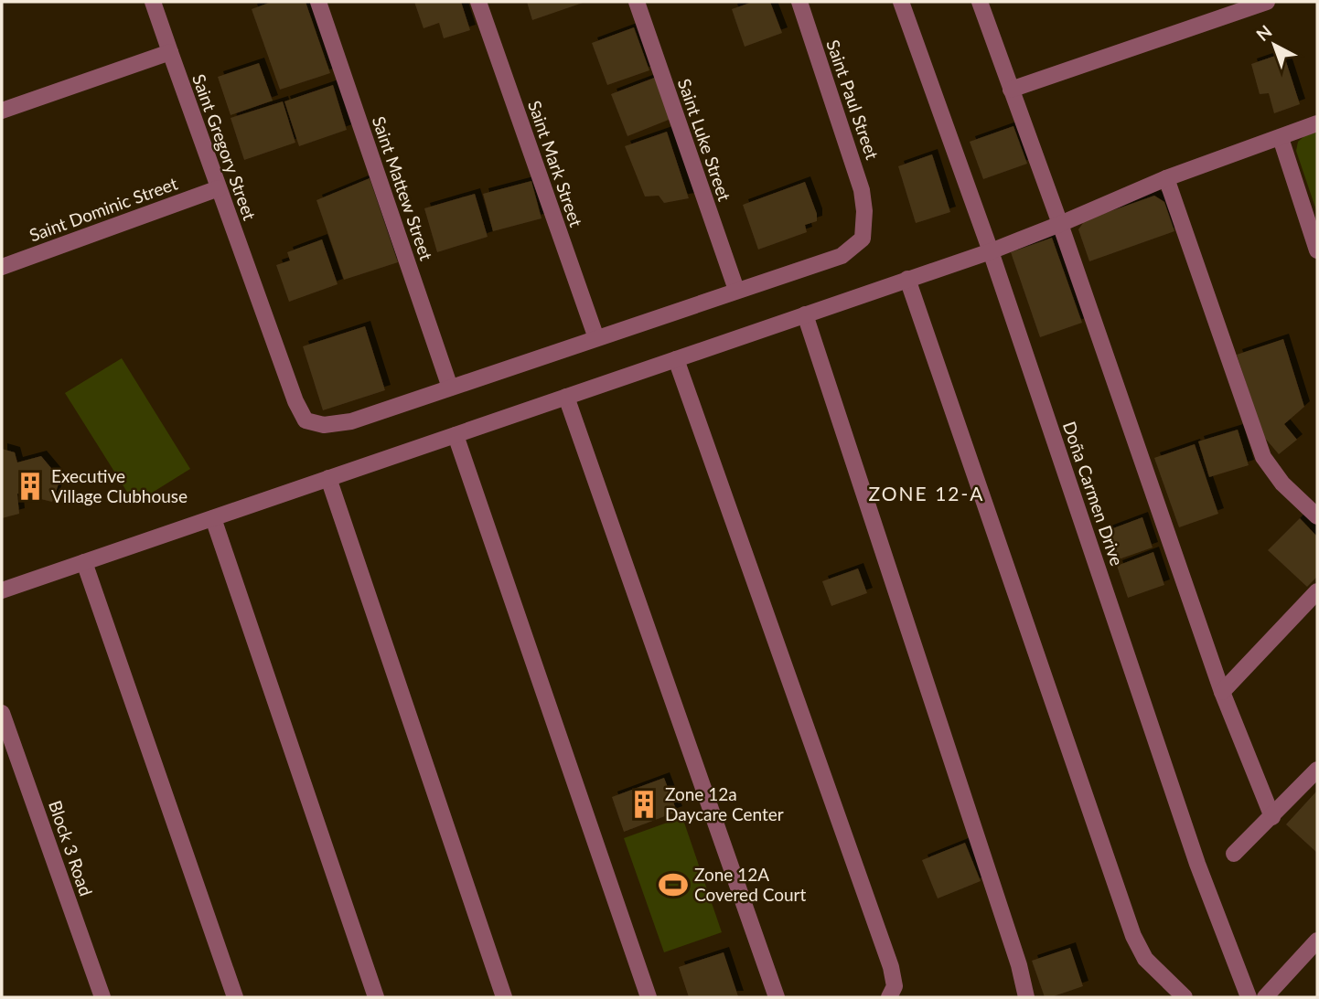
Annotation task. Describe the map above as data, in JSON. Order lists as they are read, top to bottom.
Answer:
{
  "streets": {
    "street": [
      "Saint Paul Street",
      "Saint Luke Street",
      "Saint Gregory Street",
      "Saint Mark Street",
      "Saint Mattew Street",
      "Saint Dominic Street",
      "Doña Carmen Drive",
      "Block 3 Road"
    ]
  },
  "crossings": [
    ["Saint Paul Street", "Saint Luke Street"],
    ["Saint Gregory Street", "Saint Mattew Street"],
    ["Saint Gregory Street", "Saint Dominic Street"]
  ],
  "districts": ["ZONE 12-A"],
  "places": {
    "building": ["Executive Village Clubhouse", "Zone 12a Daycare Center"],
    "sports": ["Zone 12A Covered Court"]
  },
  "north": "top left"
}
